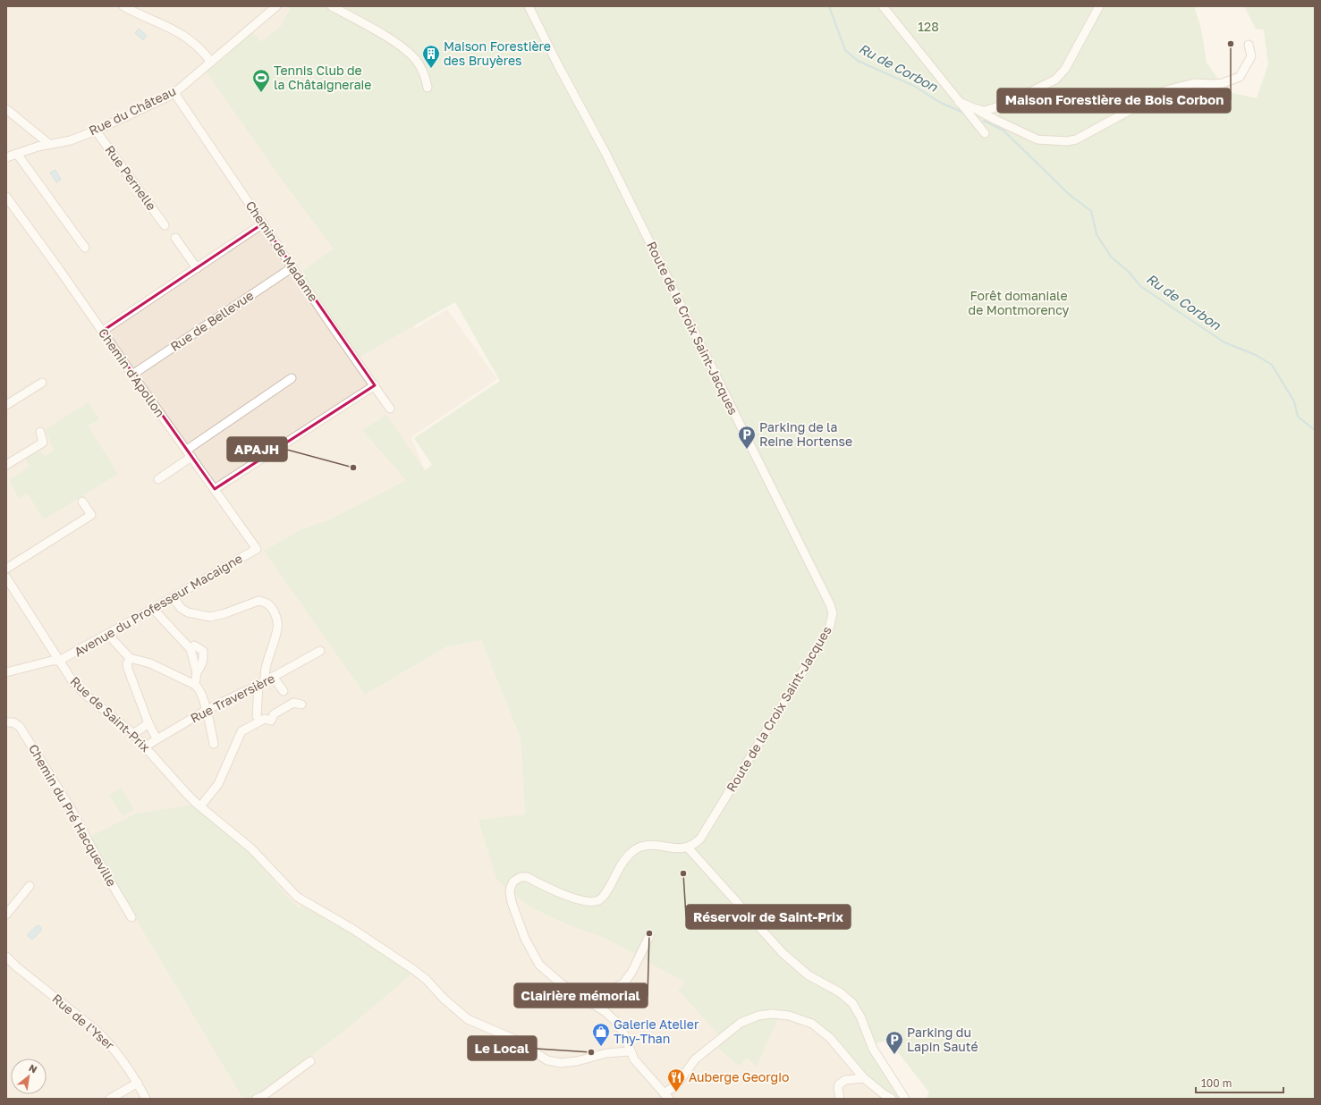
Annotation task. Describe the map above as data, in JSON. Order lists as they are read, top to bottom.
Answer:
{
  "streets": {
    "street": [
      "Rue du Château",
      "Rue Pernelle",
      "Chemin de Madame",
      "Rue de Bellevue",
      "Route de la Croix Saint-Jacques",
      "Chemin d'Apollon",
      "Avenue du Professeur Macaigne",
      "Rue Traversière",
      "Rue de Saint-Prix",
      "Chemin du Pré Hacqueville",
      "Rue de l'Yser"
    ]
  },
  "crossings": [
    ["Rue du Château", "Rue Pernelle"],
    ["Rue du Château", "Chemin de Madame"],
    ["Chemin de Madame", "Rue de Bellevue"],
    ["Rue de Bellevue", "Chemin d'Apollon"],
    ["Chemin d'Apollon", "Avenue du Professeur Macaigne"],
    ["Avenue du Professeur Macaigne", "Rue de Saint-Prix"],
    ["Rue Traversière", "Rue de Saint-Prix"]
  ],
  "water": ["Ru de Corbon"],
  "parks": ["128", "Forêt domaniale de Montmorency"],
  "places": {
    "other": [
      "Maison Forestière de Bois Corbon",
      "APAJH",
      "Réservoir de Saint-Prix",
      "Clairière mémorial",
      "Le Local"
    ],
    "building": ["Maison Forestière des Bruyères"],
    "sports": ["Tennis Club de la Châtaigneraie"],
    "parking": ["Parking de la Reine Hortense", "Parking du Lapin Sauté"],
    "shop": ["Galerie Atelier Thy-Than"],
    "restaurant": ["Auberge Georgio"]
  },
  "scale_bar": "100 m",
  "north": "top right"
}
